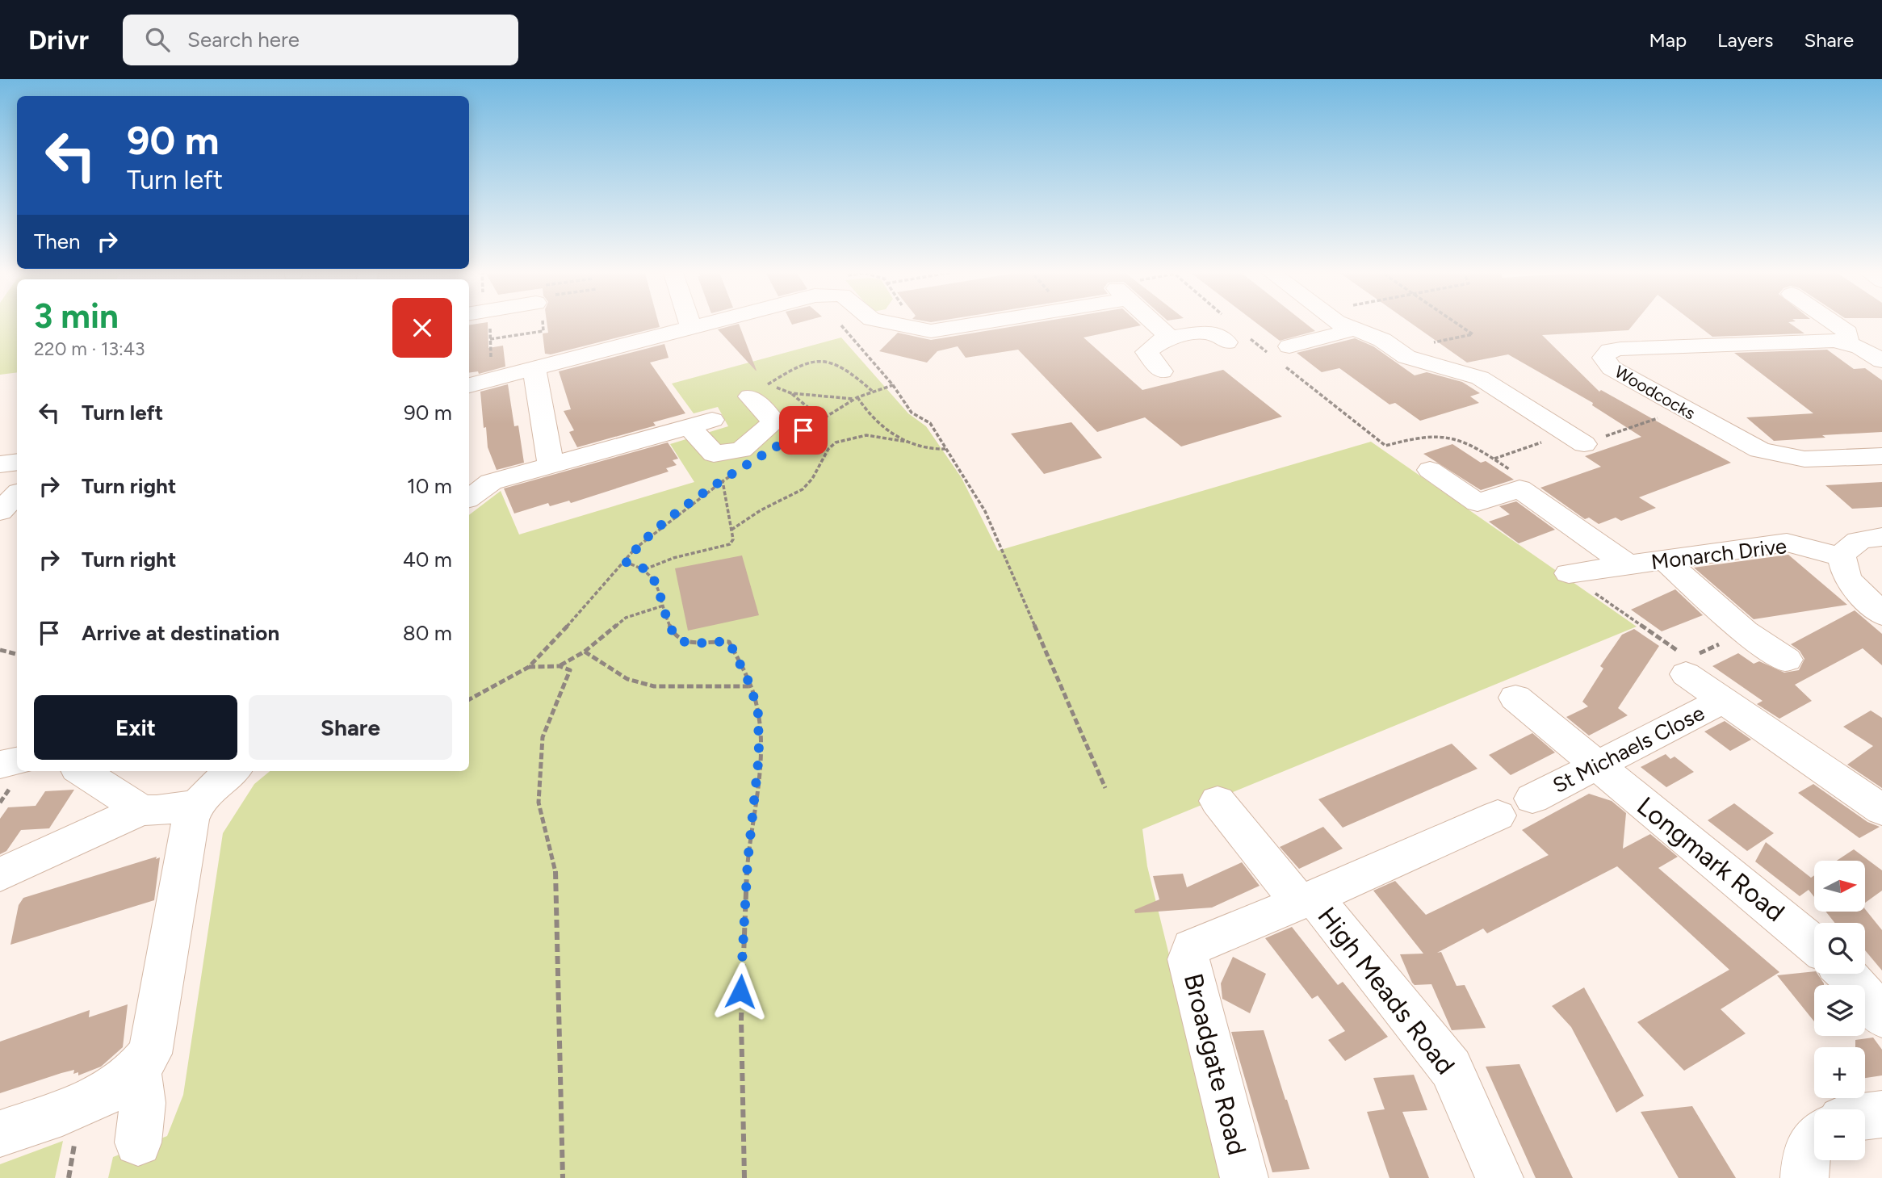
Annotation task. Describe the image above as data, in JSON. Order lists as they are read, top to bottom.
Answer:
{
  "streets": {
    "street": [
      "Woodcocks",
      "Monarch Drive",
      "St Michaels Close",
      "Longmark Road",
      "High Meads Road",
      "Broadgate Road"
    ]
  },
  "crossings": [
    ["St Michaels Close", "Longmark Road"],
    ["High Meads Road", "Broadgate Road"]
  ],
  "north": "right",
  "page": {
    "header": "Drivr",
    "search": "Search here",
    "nav": ["Map", "Layers", "Share"],
    "turn": ["90 m", "Turn left"],
    "then": "Then",
    "heading": ["3 min", "220 m · 13:43"],
    "list": [
      {
        "name": "Turn left",
        "value": "90 m"
      },
      {
        "name": "Turn right",
        "value": "10 m"
      },
      {
        "name": "Turn right",
        "value": "40 m"
      },
      {
        "name": "Arrive at destination",
        "value": "80 m"
      }
    ],
    "buttons": ["Exit", "Share"],
    "map_buttons": ["+", "−"]
  }
}
